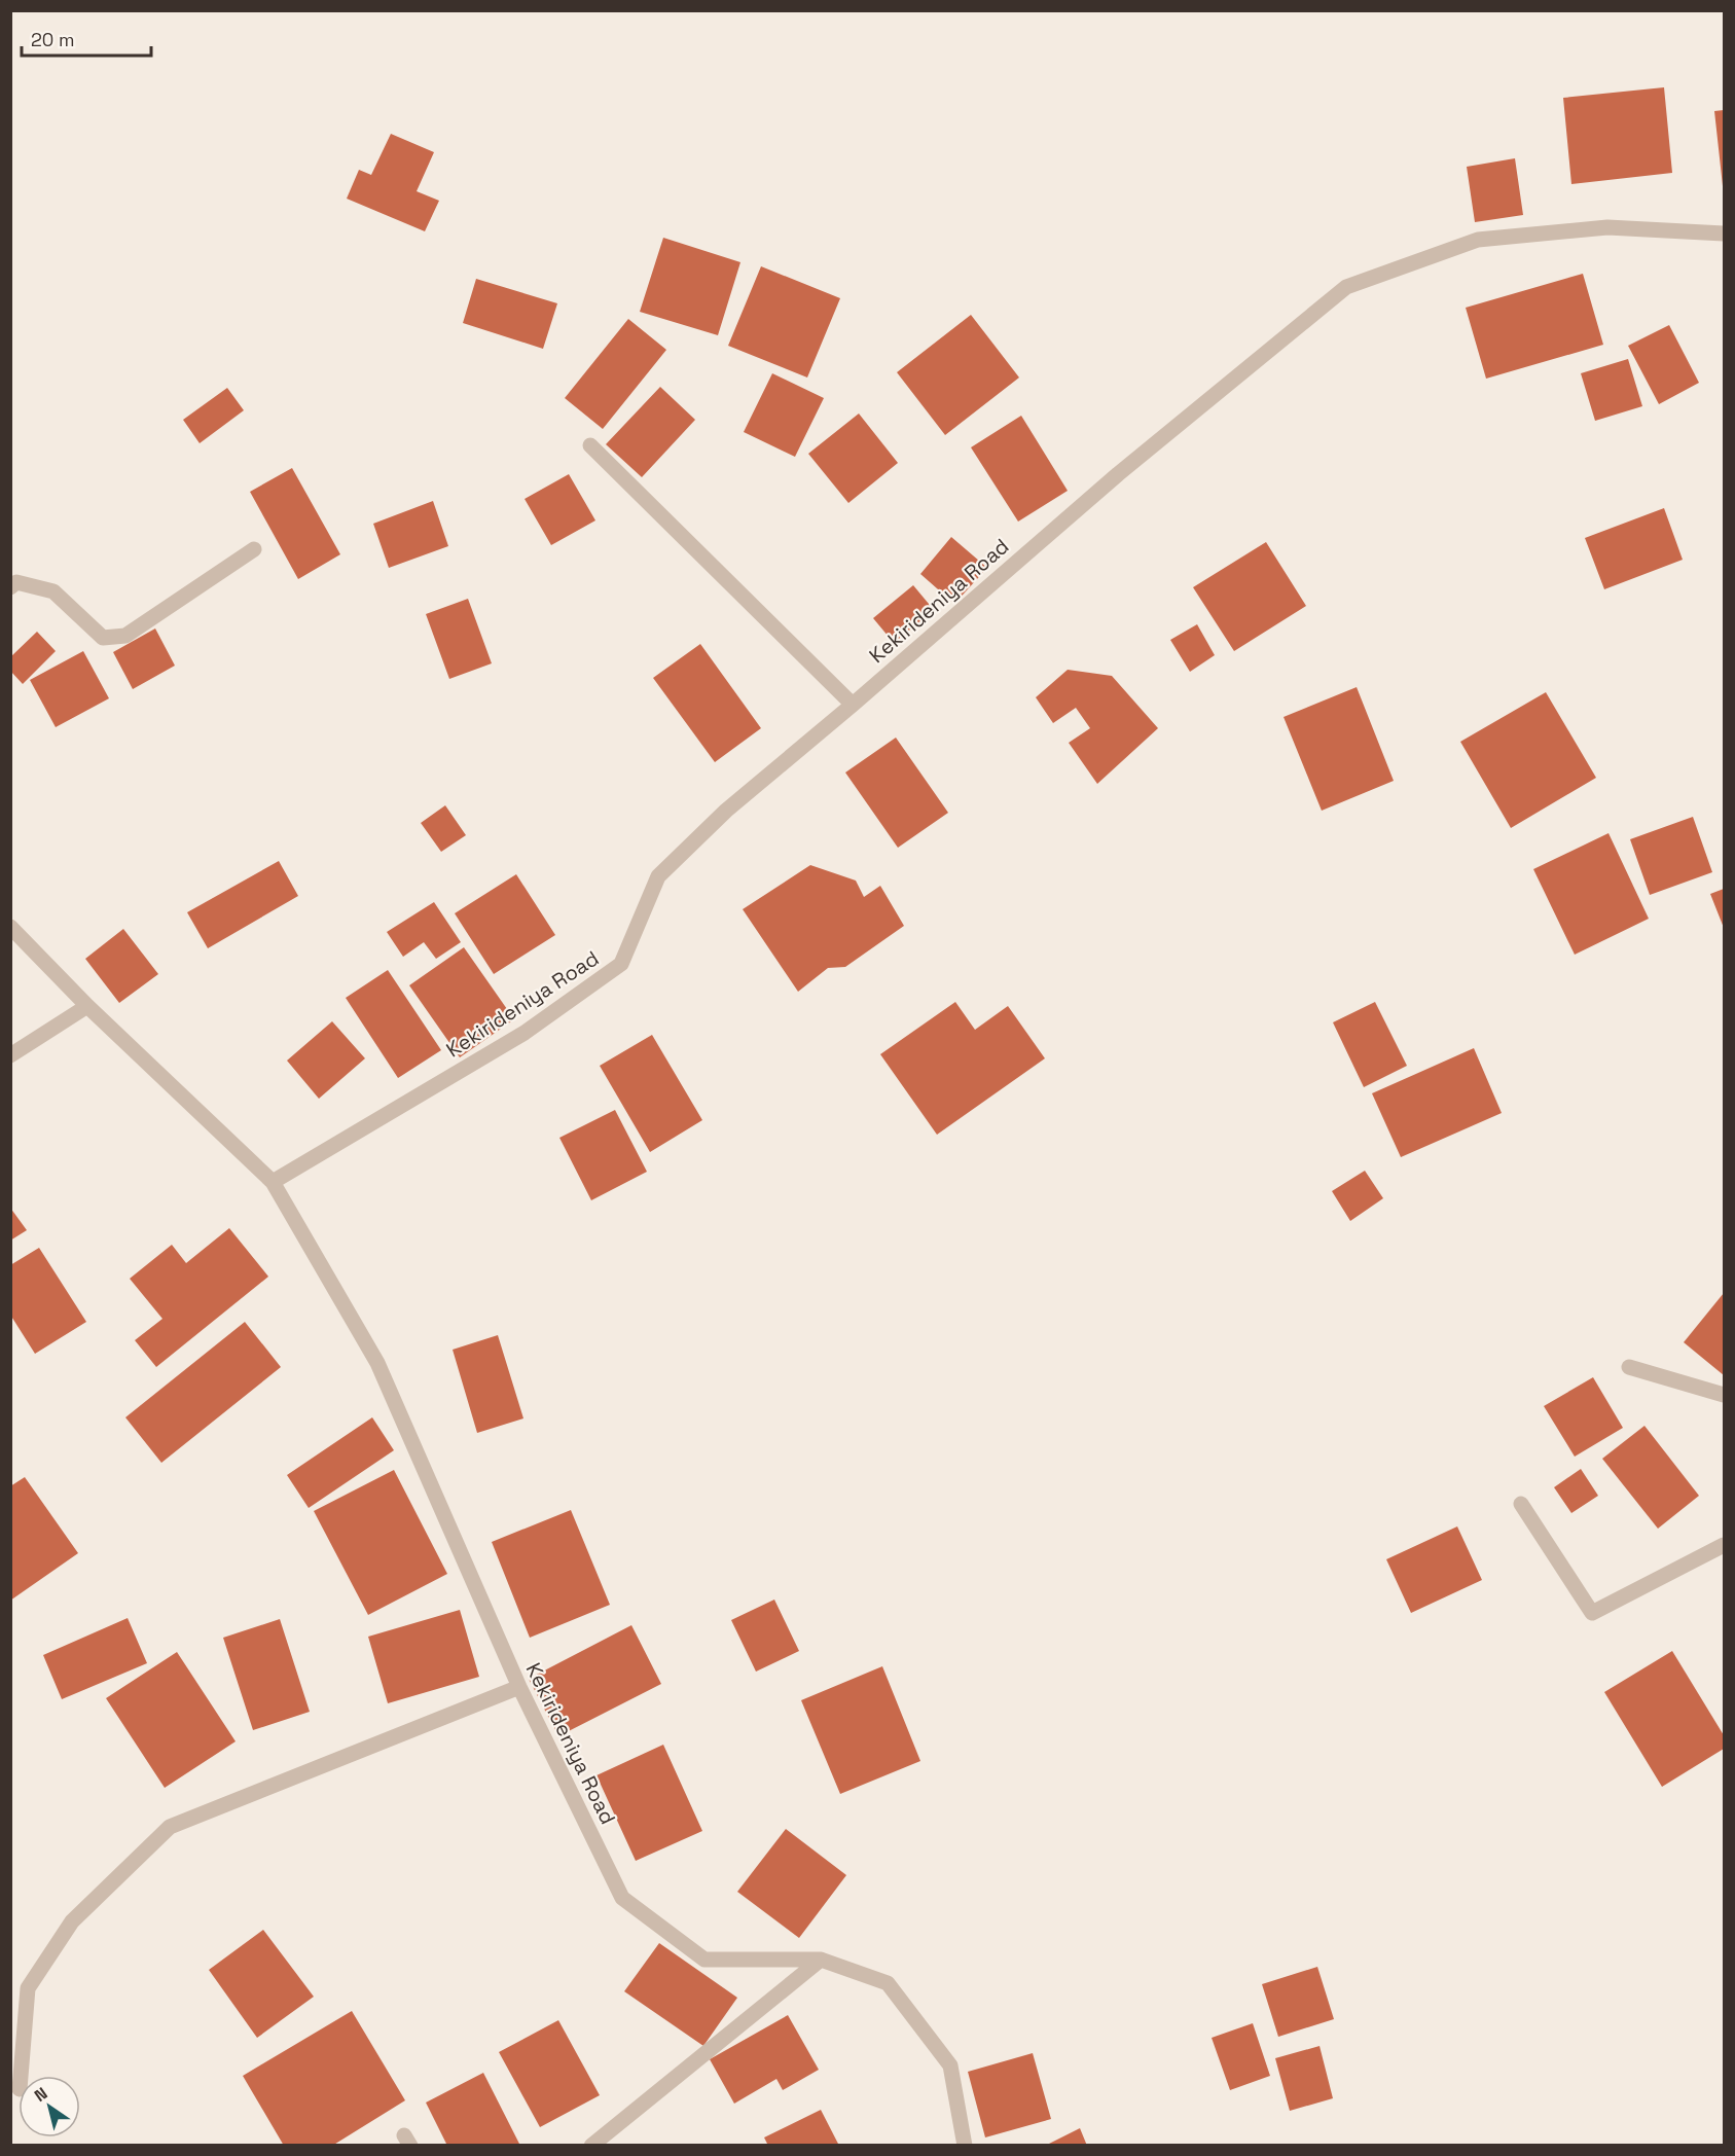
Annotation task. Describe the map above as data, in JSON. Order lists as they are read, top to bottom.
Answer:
{
  "streets": {
    "street": ["Kekirideniya Road"]
  },
  "scale_bar": "20 m",
  "north": "top left"
}
